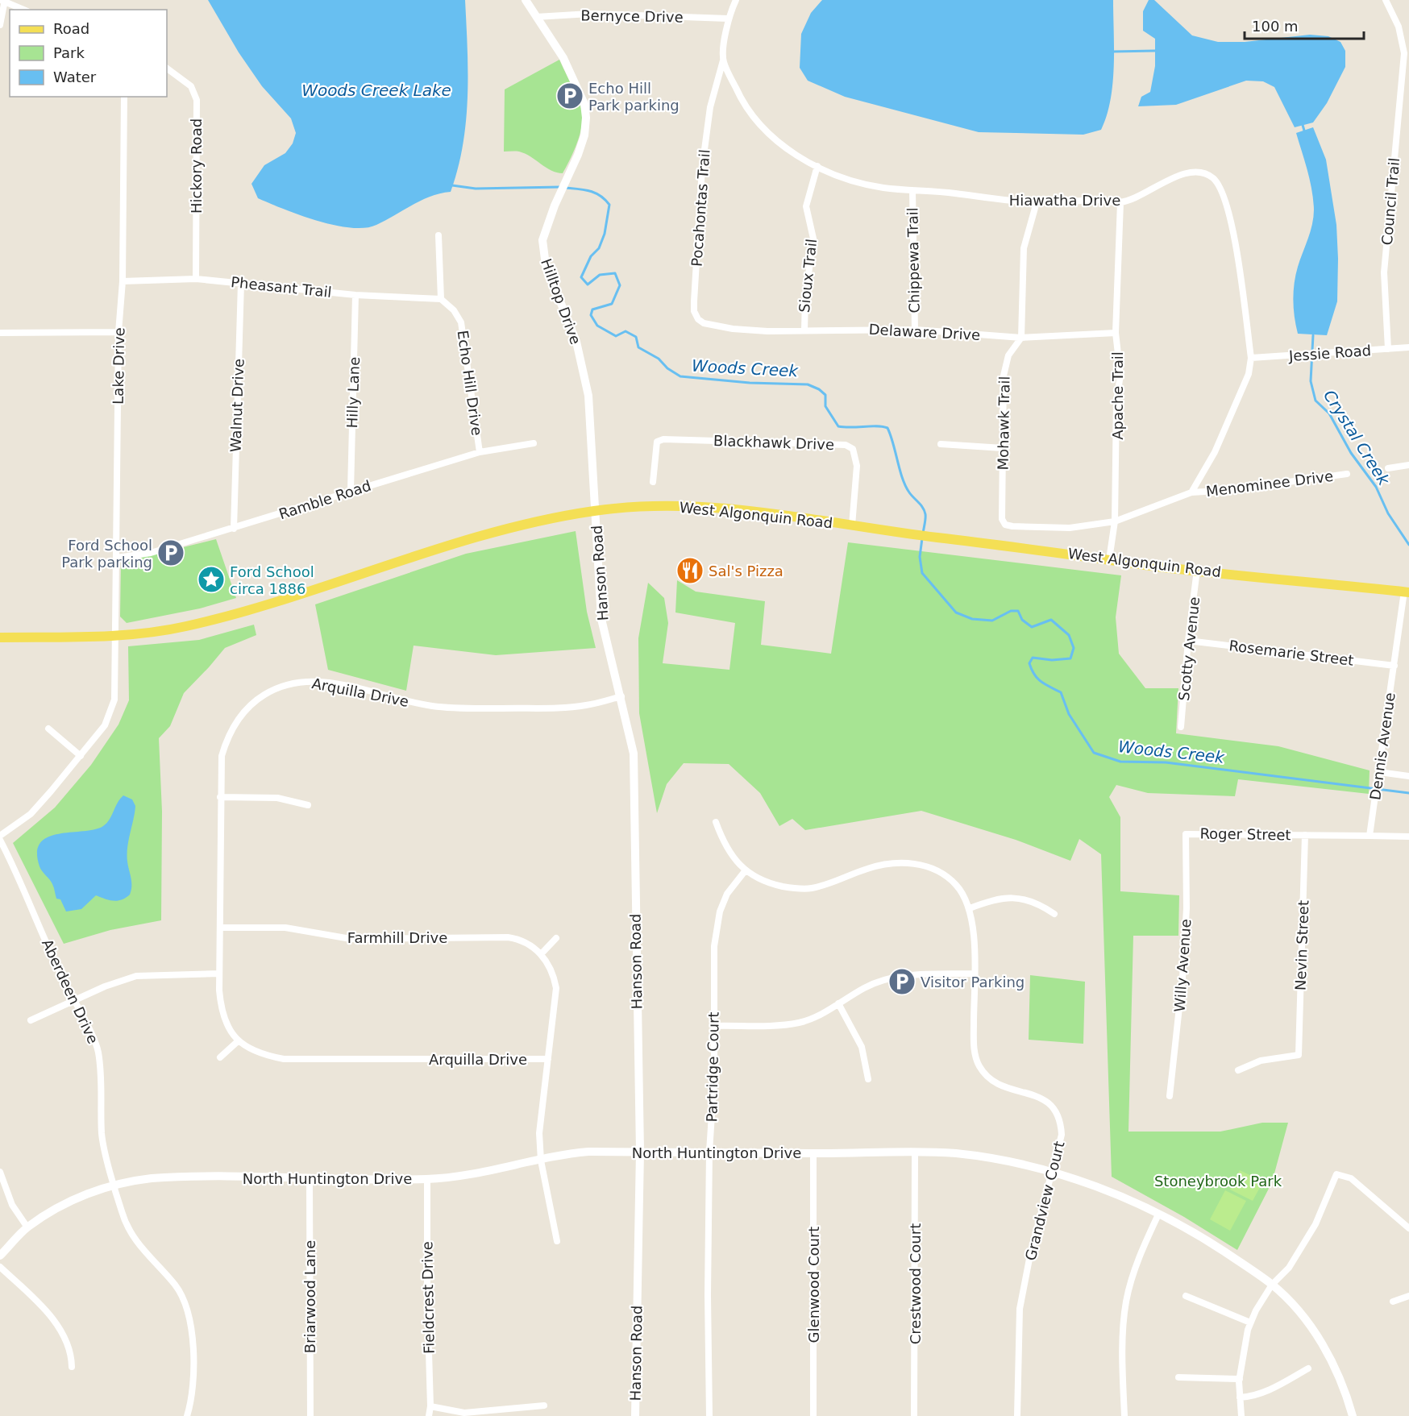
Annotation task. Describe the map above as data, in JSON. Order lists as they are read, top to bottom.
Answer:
{
  "streets": {
    "main road": ["West Algonquin Road"],
    "street": [
      "Bernyce Drive",
      "Hickory Road",
      "Hiawatha Drive",
      "Council Trail",
      "Pocahontas Trail",
      "Chippewa Trail",
      "Sioux Trail",
      "Pheasant Trail",
      "Hilltop Drive",
      "Delaware Drive",
      "Jessie Road",
      "Lake Drive",
      "Echo Hill Drive",
      "Hilly Lane",
      "Apache Trail",
      "Walnut Drive",
      "Mohawk Trail",
      "Blackhawk Drive",
      "Menominee Drive",
      "Ramble Road",
      "Hanson Road",
      "Scotty Avenue",
      "Rosemarie Street",
      "Arquilla Drive",
      "Dennis Avenue",
      "Roger Street",
      "Farmhill Drive",
      "Nevin Street",
      "Willy Avenue",
      "Aberdeen Drive",
      "Partridge Court",
      "North Huntington Drive",
      "Grandview Court",
      "Crestwood Court",
      "Glenwood Court",
      "Briarwood Lane",
      "Fieldcrest Drive"
    ]
  },
  "crossings": [
    ["Bernyce Drive", "Hilltop Drive"],
    ["Hickory Road", "Pheasant Trail"],
    ["Hiawatha Drive", "Pocahontas Trail"],
    ["Hiawatha Drive", "Chippewa Trail"],
    ["Hiawatha Drive", "Sioux Trail"],
    ["Hiawatha Drive", "Jessie Road"],
    ["Hiawatha Drive", "Apache Trail"],
    ["Hiawatha Drive", "Menominee Drive"],
    ["Council Trail", "Jessie Road"],
    ["Pocahontas Trail", "Delaware Drive"],
    ["Chippewa Trail", "Delaware Drive"],
    ["Sioux Trail", "Delaware Drive"],
    ["Pheasant Trail", "Lake Drive"],
    ["Pheasant Trail", "Echo Hill Drive"],
    ["Pheasant Trail", "Hilly Lane"],
    ["Pheasant Trail", "Walnut Drive"],
    ["Hilltop Drive", "West Algonquin Road"],
    ["Hilltop Drive", "Hanson Road"],
    ["Delaware Drive", "Apache Trail"],
    ["Delaware Drive", "Mohawk Trail"],
    ["Lake Drive", "Ramble Road"],
    ["Lake Drive", "West Algonquin Road"],
    ["Echo Hill Drive", "Ramble Road"],
    ["Hilly Lane", "Ramble Road"],
    ["Apache Trail", "Mohawk Trail"],
    ["Apache Trail", "West Algonquin Road"],
    ["Walnut Drive", "Ramble Road"],
    ["Blackhawk Drive", "West Algonquin Road"],
    ["West Algonquin Road", "Hanson Road"],
    ["West Algonquin Road", "Scotty Avenue"],
    ["West Algonquin Road", "Dennis Avenue"],
    ["Hanson Road", "Arquilla Drive"],
    ["Hanson Road", "North Huntington Drive"],
    ["Scotty Avenue", "Rosemarie Street"],
    ["Rosemarie Street", "Dennis Avenue"],
    ["Arquilla Drive", "Farmhill Drive"],
    ["Roger Street", "Nevin Street"],
    ["Roger Street", "Willy Avenue"],
    ["Farmhill Drive", "North Huntington Drive"],
    ["Aberdeen Drive", "North Huntington Drive"],
    ["Partridge Court", "North Huntington Drive"],
    ["Partridge Court", "Grandview Court"],
    ["North Huntington Drive", "Grandview Court"],
    ["North Huntington Drive", "Crestwood Court"],
    ["North Huntington Drive", "Glenwood Court"],
    ["North Huntington Drive", "Briarwood Lane"],
    ["North Huntington Drive", "Fieldcrest Drive"]
  ],
  "water": ["Woods Creek Lake", "Woods Creek", "Crystal Creek"],
  "parks": ["Stoneybrook Park"],
  "places": {
    "parking": ["Echo Hill Park parking", "Ford School Park parking", "Visitor Parking"],
    "restaurant": ["Sal's Pizza"],
    "place": ["Ford School circa 1886"]
  },
  "legend": ["Road", "Park", "Water"],
  "scale_bar": "100 m"
}
